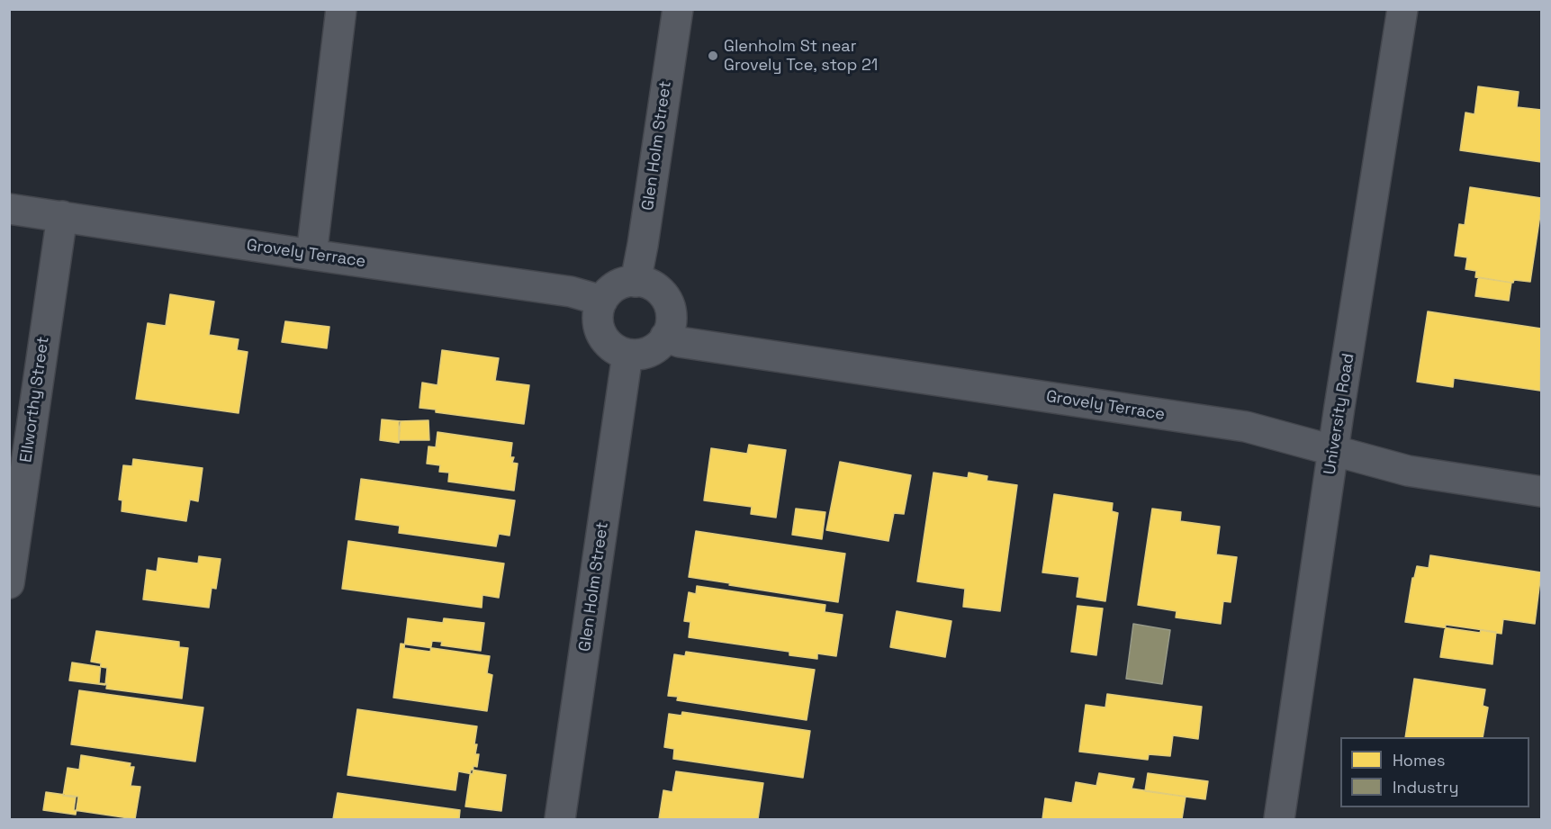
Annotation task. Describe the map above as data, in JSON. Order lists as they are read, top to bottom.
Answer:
{
  "streets": {
    "street": [
      "Glen Holm Street",
      "Grovely Terrace",
      "Ellworthy Street",
      "University Road"
    ]
  },
  "crossings": [
    ["Glen Holm Street", "Grovely Terrace"],
    ["Grovely Terrace", "Ellworthy Street"],
    ["Grovely Terrace", "University Road"]
  ],
  "places": ["Glenholm St near Grovely Tce, stop 21"],
  "legend": ["Homes", "Industry"]
}
